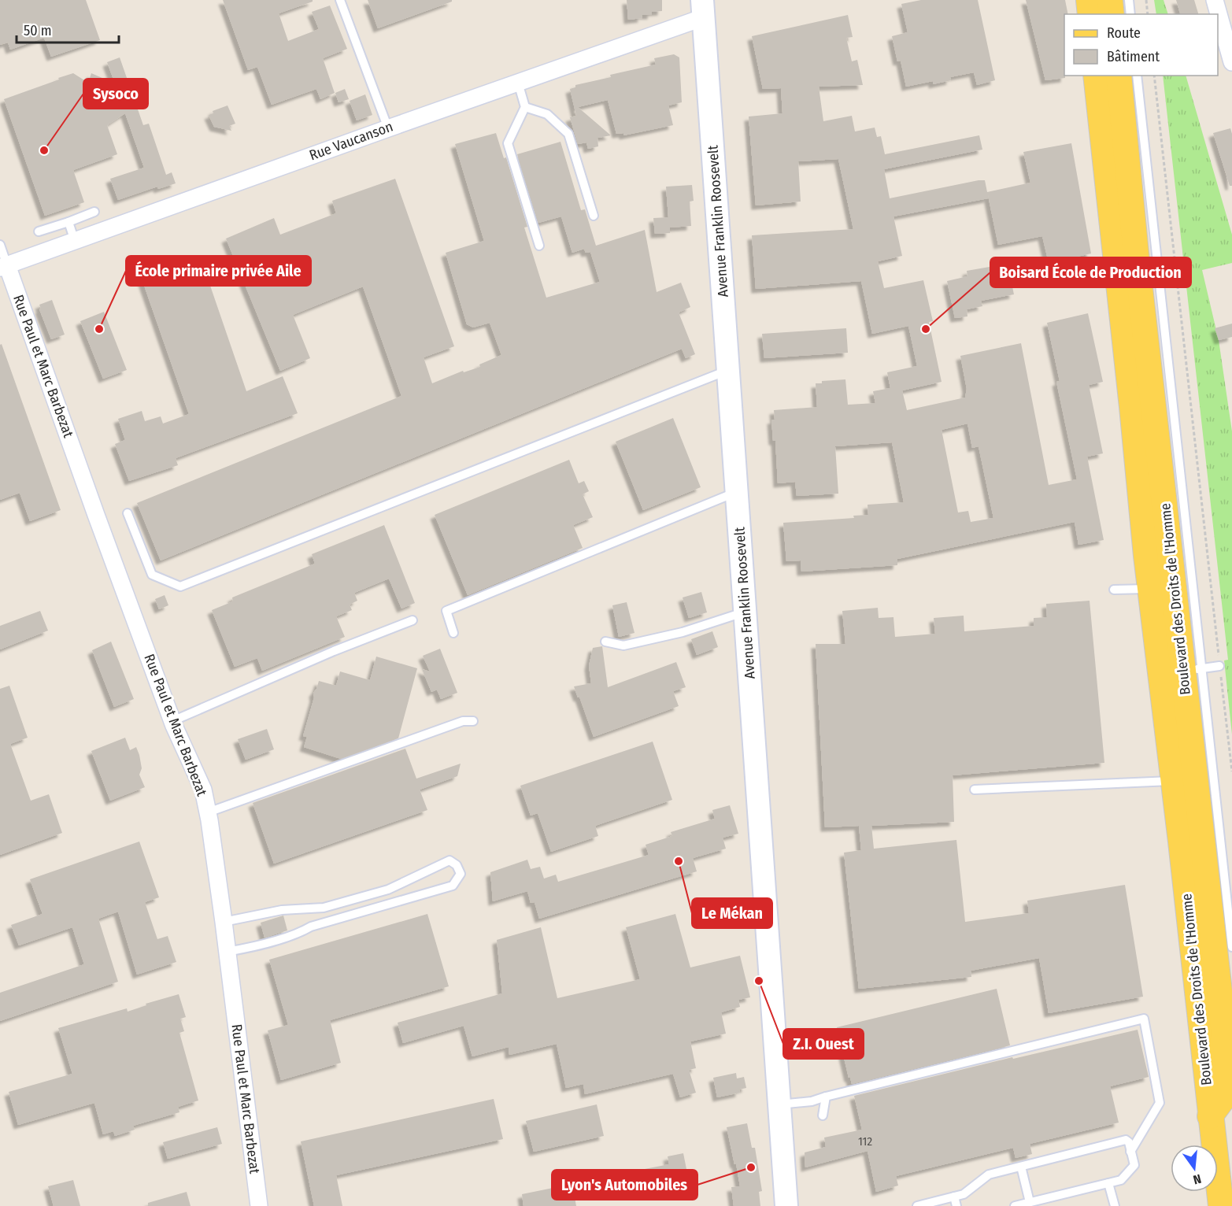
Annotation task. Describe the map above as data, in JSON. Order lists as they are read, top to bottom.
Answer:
{
  "streets": {
    "main road": ["Boulevard des Droits de l'Homme"],
    "street": ["Rue Vaucanson", "Avenue Franklin Roosevelt", "Rue Paul et Marc Barbezat"]
  },
  "crossings": [
    ["Rue Vaucanson", "Avenue Franklin Roosevelt"],
    ["Rue Vaucanson", "Rue Paul et Marc Barbezat"]
  ],
  "places": [
    "Sysoco",
    "École primaire privée Aile",
    "Boisard École de Production",
    "Le Mékan",
    "Z.I. Ouest",
    "Lyon's Automobiles"
  ],
  "house_numbers": ["112"],
  "legend": ["Route", "Bâtiment"],
  "scale_bar": "50 m",
  "north": "bottom"
}
